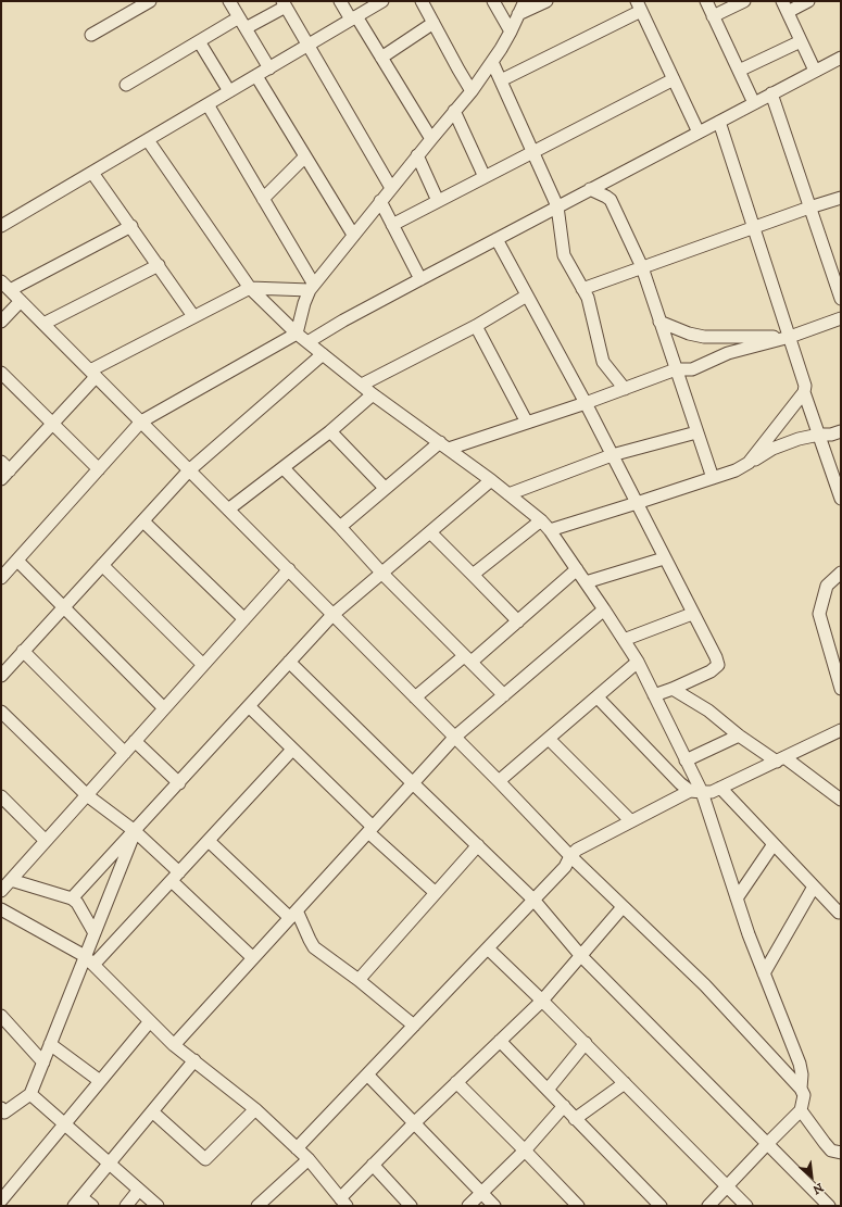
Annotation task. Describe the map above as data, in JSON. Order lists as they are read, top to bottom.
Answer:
{
  "north": "bottom right"
}
